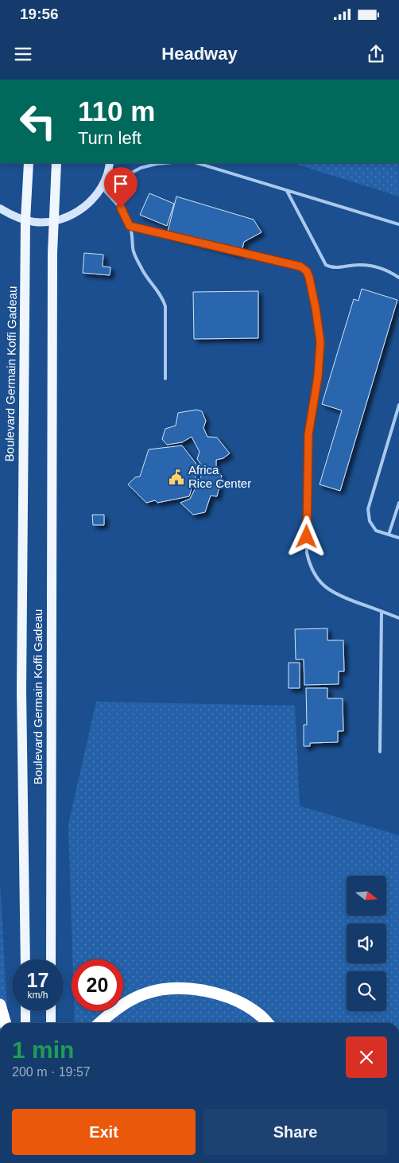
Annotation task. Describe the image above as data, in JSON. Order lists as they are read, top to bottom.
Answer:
{
  "streets": {
    "main road": ["Boulevard Germain Koffi Gadeau"]
  },
  "places": {
    "public building": ["Africa Rice Center"]
  },
  "north": "right",
  "page": {
    "status": "19:56",
    "header": "Headway",
    "turn": ["110 m", "Turn left"],
    "speed": "17 km/h",
    "limit": "20",
    "heading": ["1 min", "200 m · 19:57"],
    "buttons": ["Exit", "Share"]
  }
}
